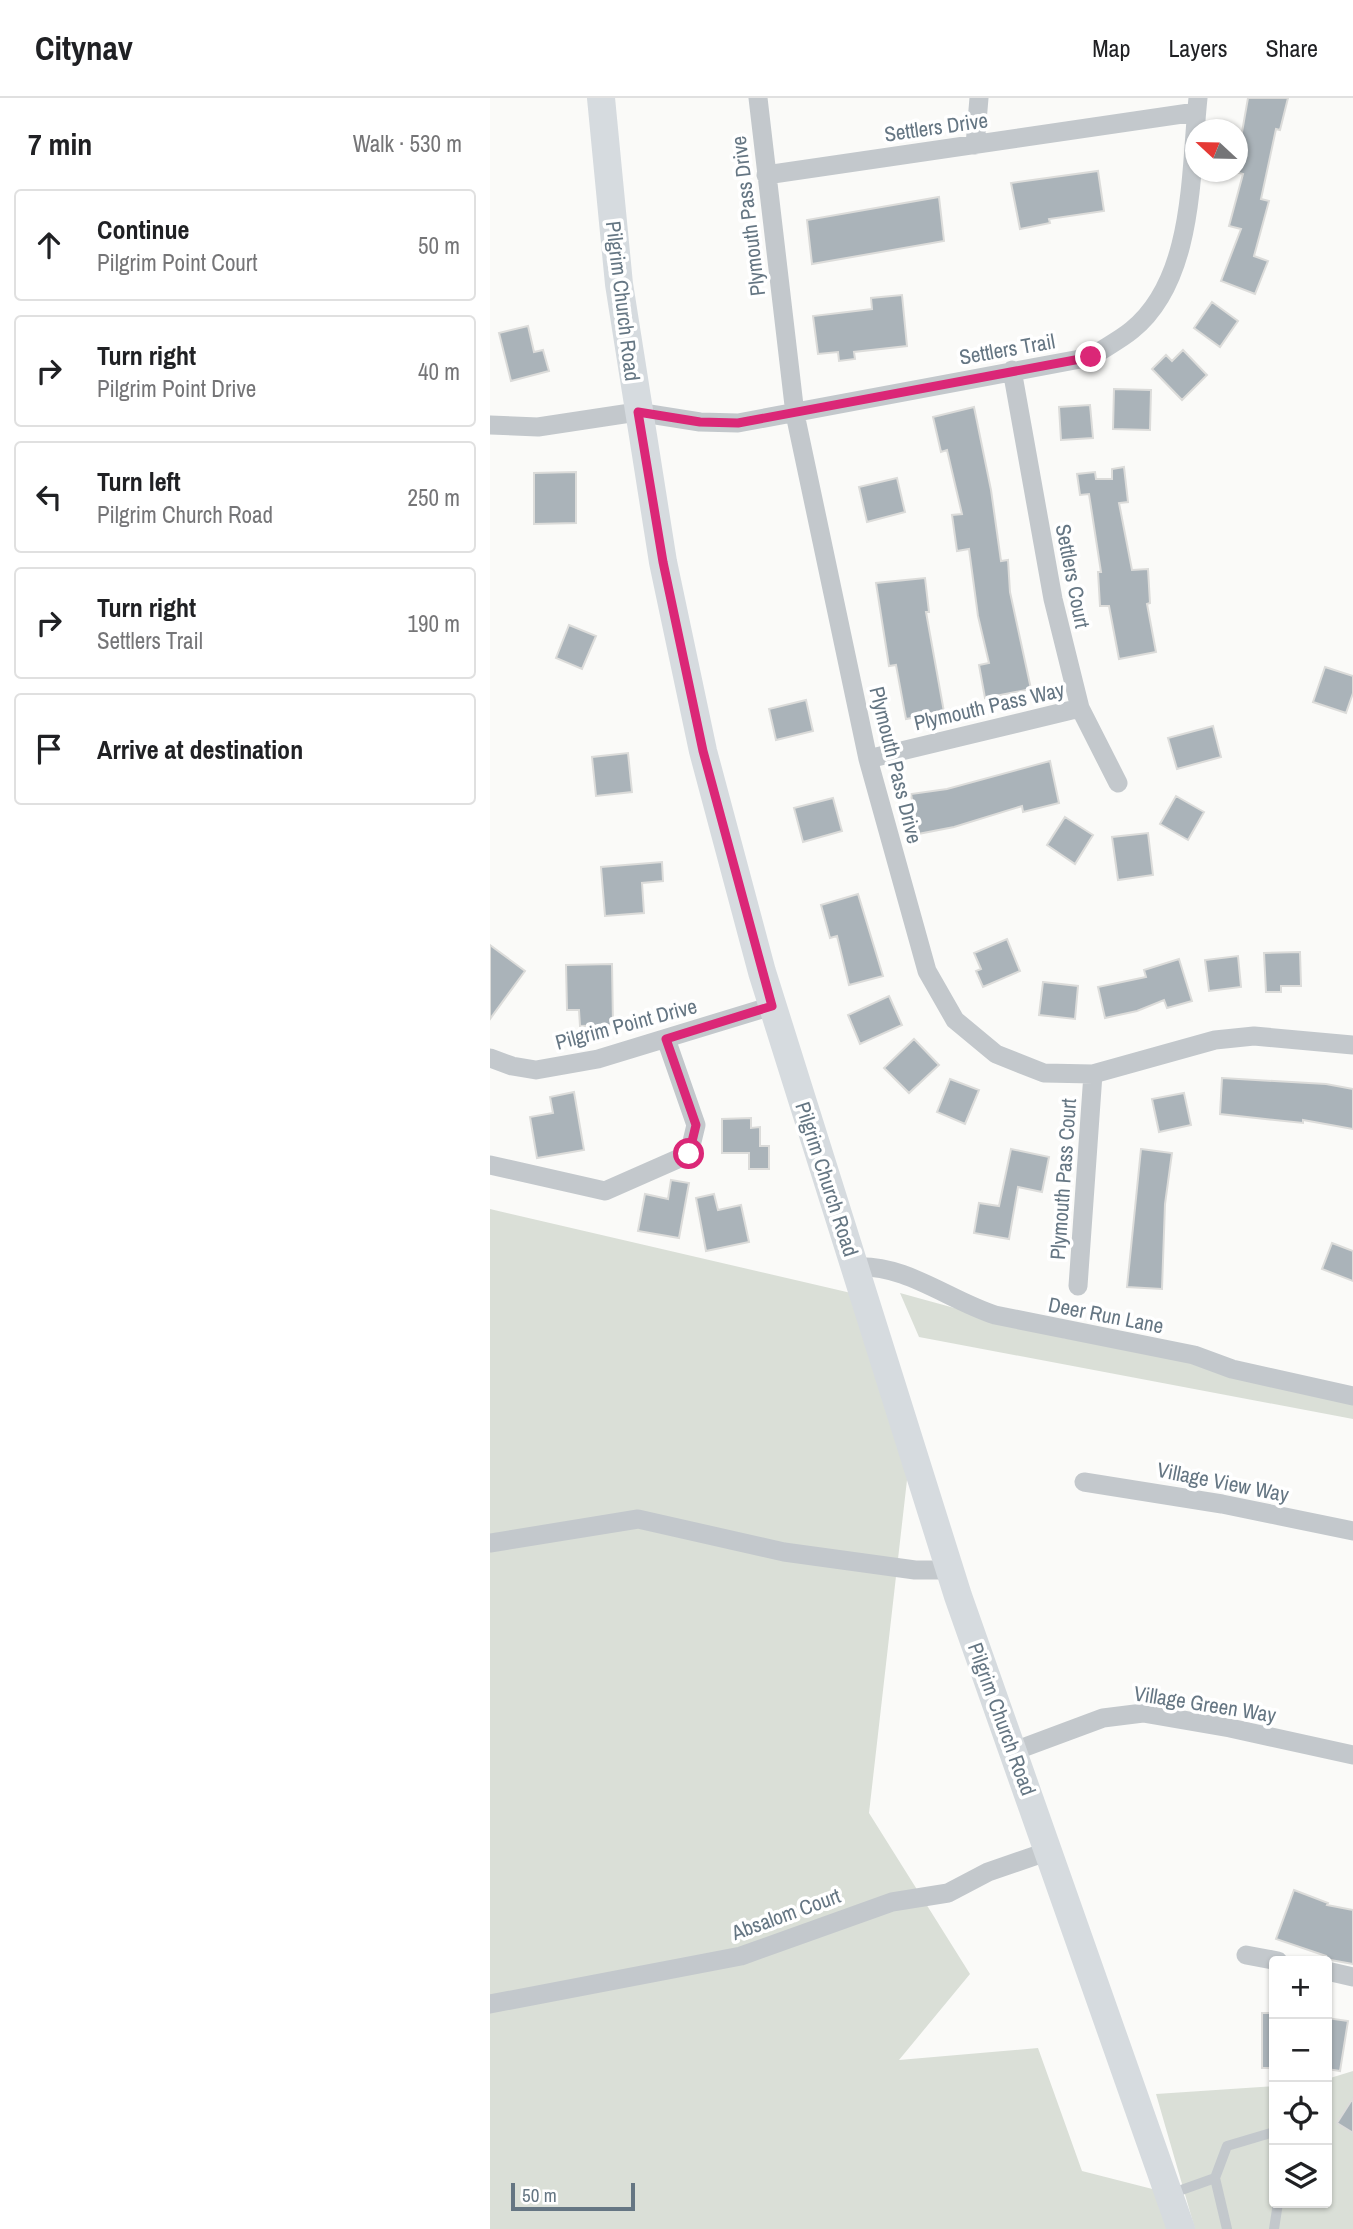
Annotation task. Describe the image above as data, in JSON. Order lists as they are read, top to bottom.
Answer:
{
  "streets": {
    "street": [
      "Settlers Drive",
      "Plymouth Pass Drive",
      "Pilgrim Church Road",
      "Settlers Trail",
      "Settlers Court",
      "Plymouth Pass Way",
      "Pilgrim Point Drive",
      "Plymouth Pass Court",
      "Deer Run Lane",
      "Village View Way",
      "Village Green Way",
      "Absalom Court"
    ]
  },
  "crossings": [
    ["Settlers Drive", "Plymouth Pass Drive"],
    ["Settlers Drive", "Settlers Trail"],
    ["Plymouth Pass Drive", "Settlers Trail"],
    ["Plymouth Pass Drive", "Plymouth Pass Way"],
    ["Plymouth Pass Drive", "Plymouth Pass Court"],
    ["Pilgrim Church Road", "Settlers Trail"],
    ["Pilgrim Church Road", "Pilgrim Point Drive"],
    ["Pilgrim Church Road", "Deer Run Lane"],
    ["Pilgrim Church Road", "Village Green Way"],
    ["Pilgrim Church Road", "Absalom Court"],
    ["Settlers Trail", "Settlers Court"],
    ["Settlers Court", "Plymouth Pass Way"]
  ],
  "scale_bar": "50 m",
  "north": "left",
  "page": {
    "header": "Citynav",
    "nav": ["Map", "Layers", "Share"],
    "heading": ["7 min", "Walk · 530 m"],
    "list": [
      ["Continue", "Pilgrim Point Court", "50 m"],
      ["Turn right", "Pilgrim Point Drive", "40 m"],
      ["Turn left", "Pilgrim Church Road", "250 m"],
      ["Turn right", "Settlers Trail", "190 m"],
      "Arrive at destination"
    ],
    "map_buttons": ["+", "−"],
    "scale": "50 m"
  }
}
